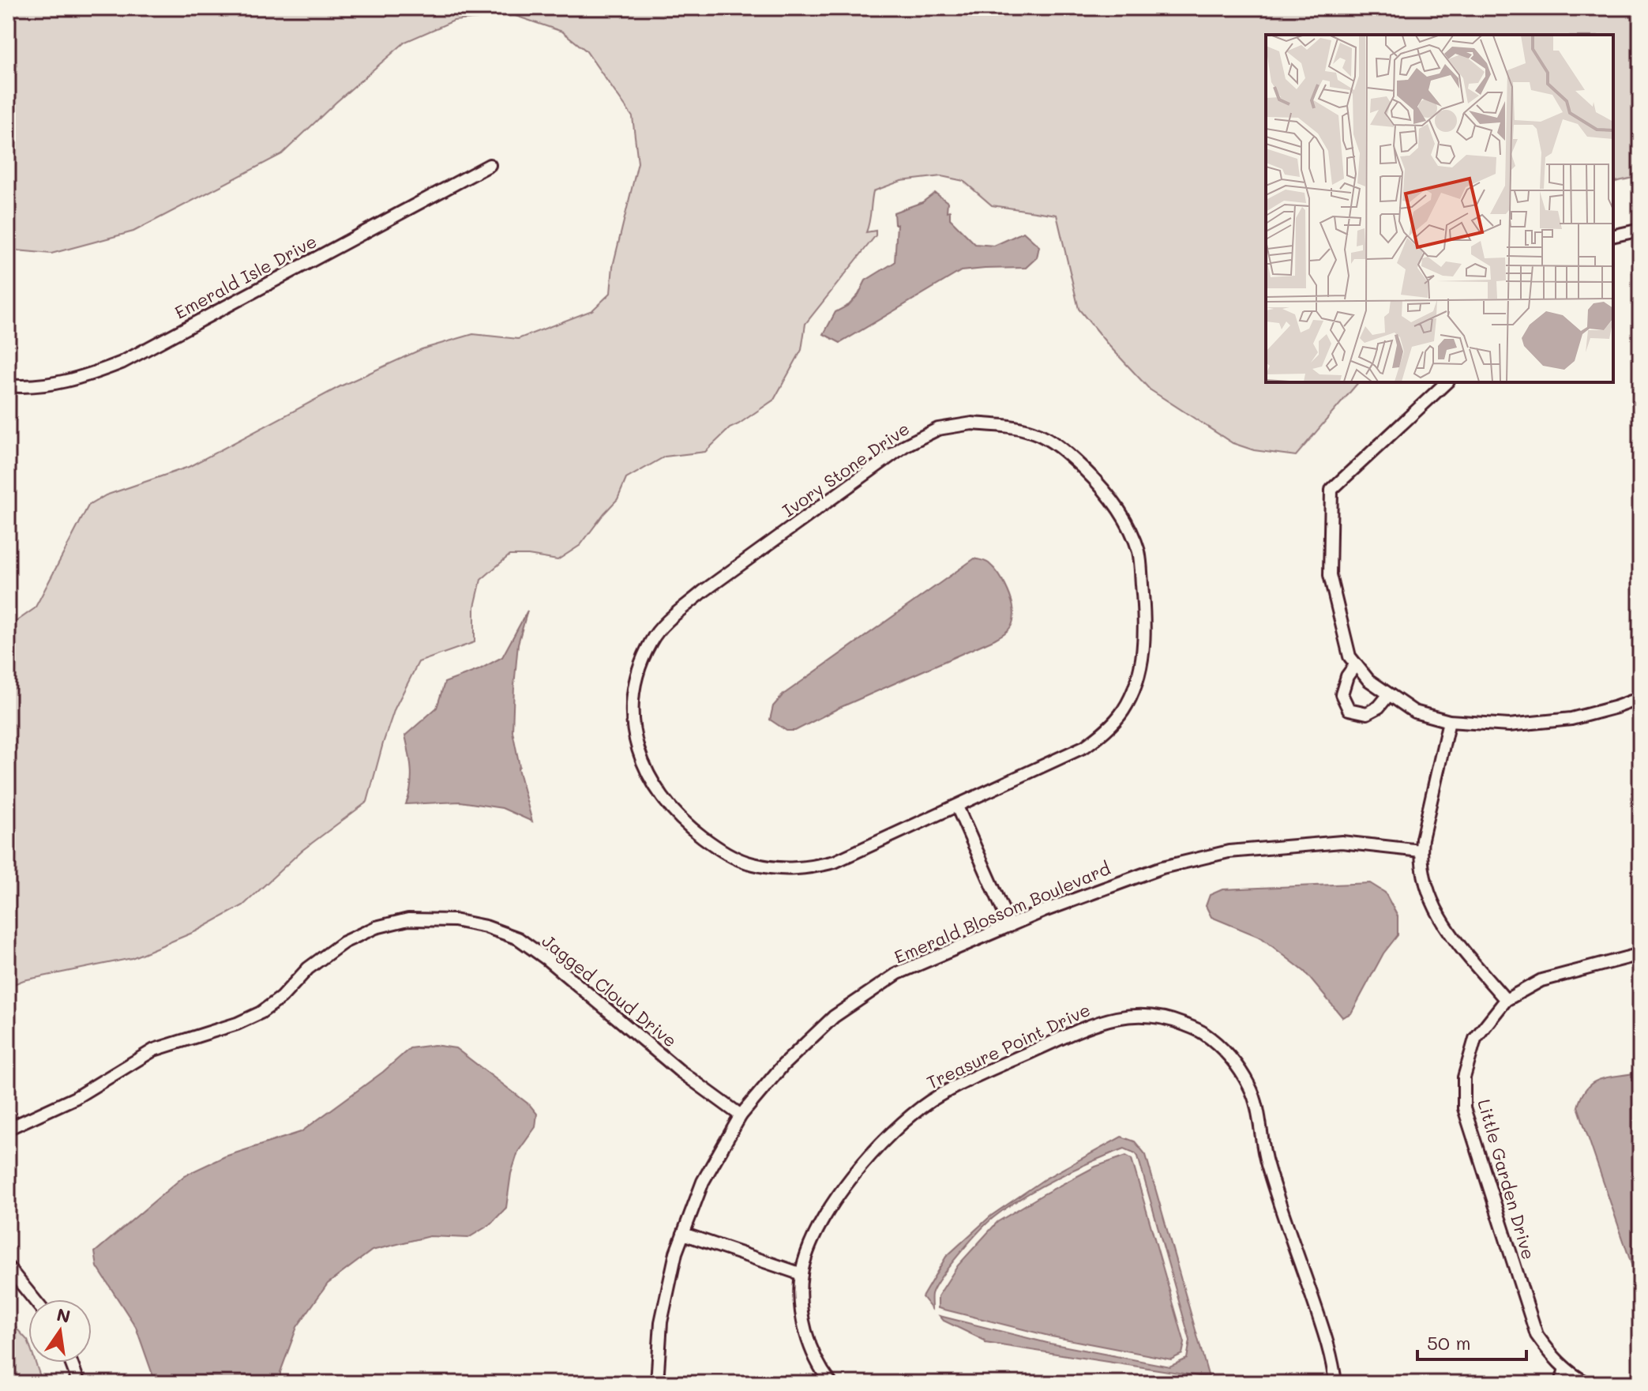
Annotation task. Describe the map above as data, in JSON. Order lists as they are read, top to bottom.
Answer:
{
  "streets": {
    "street": [
      "Emerald Isle Drive",
      "Ivory Stone Drive",
      "Emerald Blossom Boulevard",
      "Jagged Cloud Drive",
      "Treasure Point Drive",
      "Little Garden Drive"
    ]
  },
  "crossings": [
    ["Emerald Blossom Boulevard", "Jagged Cloud Drive"]
  ],
  "scale_bar": "50 m",
  "north": "top"
}
